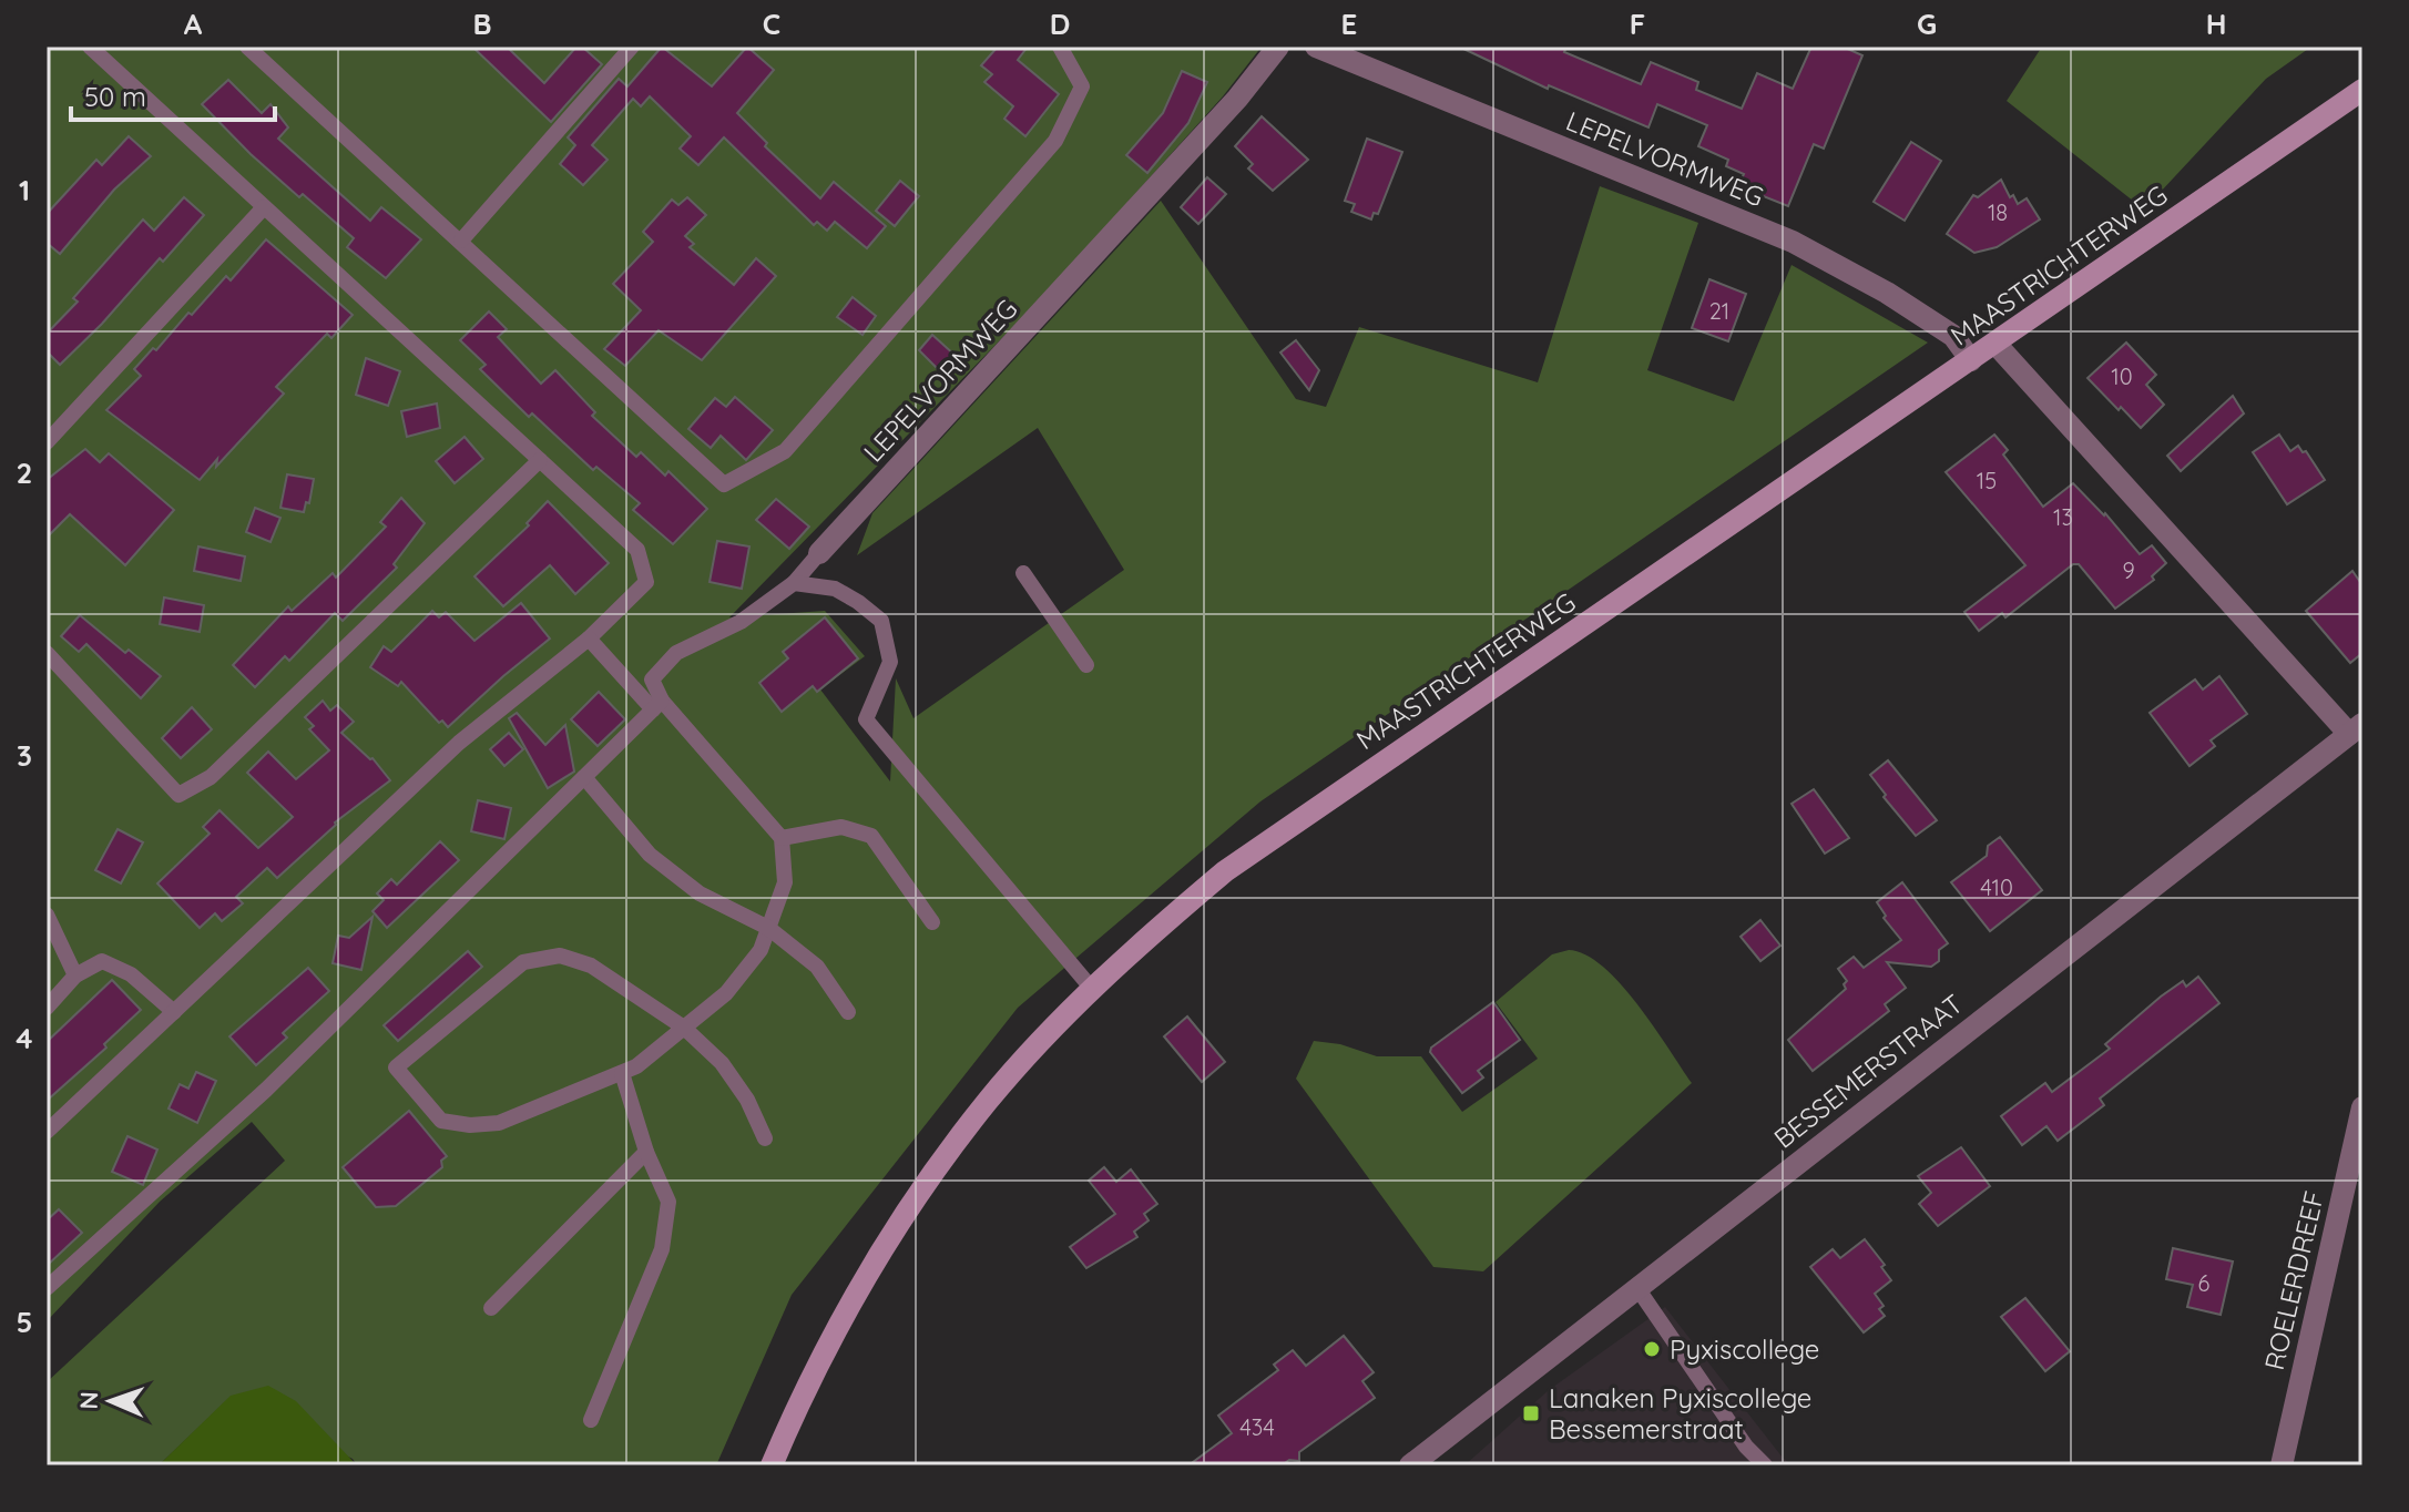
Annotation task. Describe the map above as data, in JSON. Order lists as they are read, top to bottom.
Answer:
{
  "streets": {
    "main road": ["MAASTRICHTERWEG"],
    "street": ["LEPELVORMWEG", "BESSEMERSTRAAT", "ROELERDREEF"]
  },
  "crossings": [
    ["LEPELVORMWEG", "MAASTRICHTERWEG"]
  ],
  "places": {
    "other": ["Pyxiscollege"],
    "transit": ["Lanaken Pyxiscollege Bessemerstraat"]
  },
  "house_numbers": [
    "18",
    "21",
    "10",
    "15",
    "13",
    "9",
    "410",
    "6",
    "434"
  ],
  "scale_bar": "50 m",
  "north": "left",
  "grid": {
    "columns": [
      "A",
      "B",
      "C",
      "D",
      "E",
      "F",
      "G",
      "H"
    ],
    "rows": [
      "1",
      "2",
      "3",
      "4",
      "5"
    ]
  }
}
